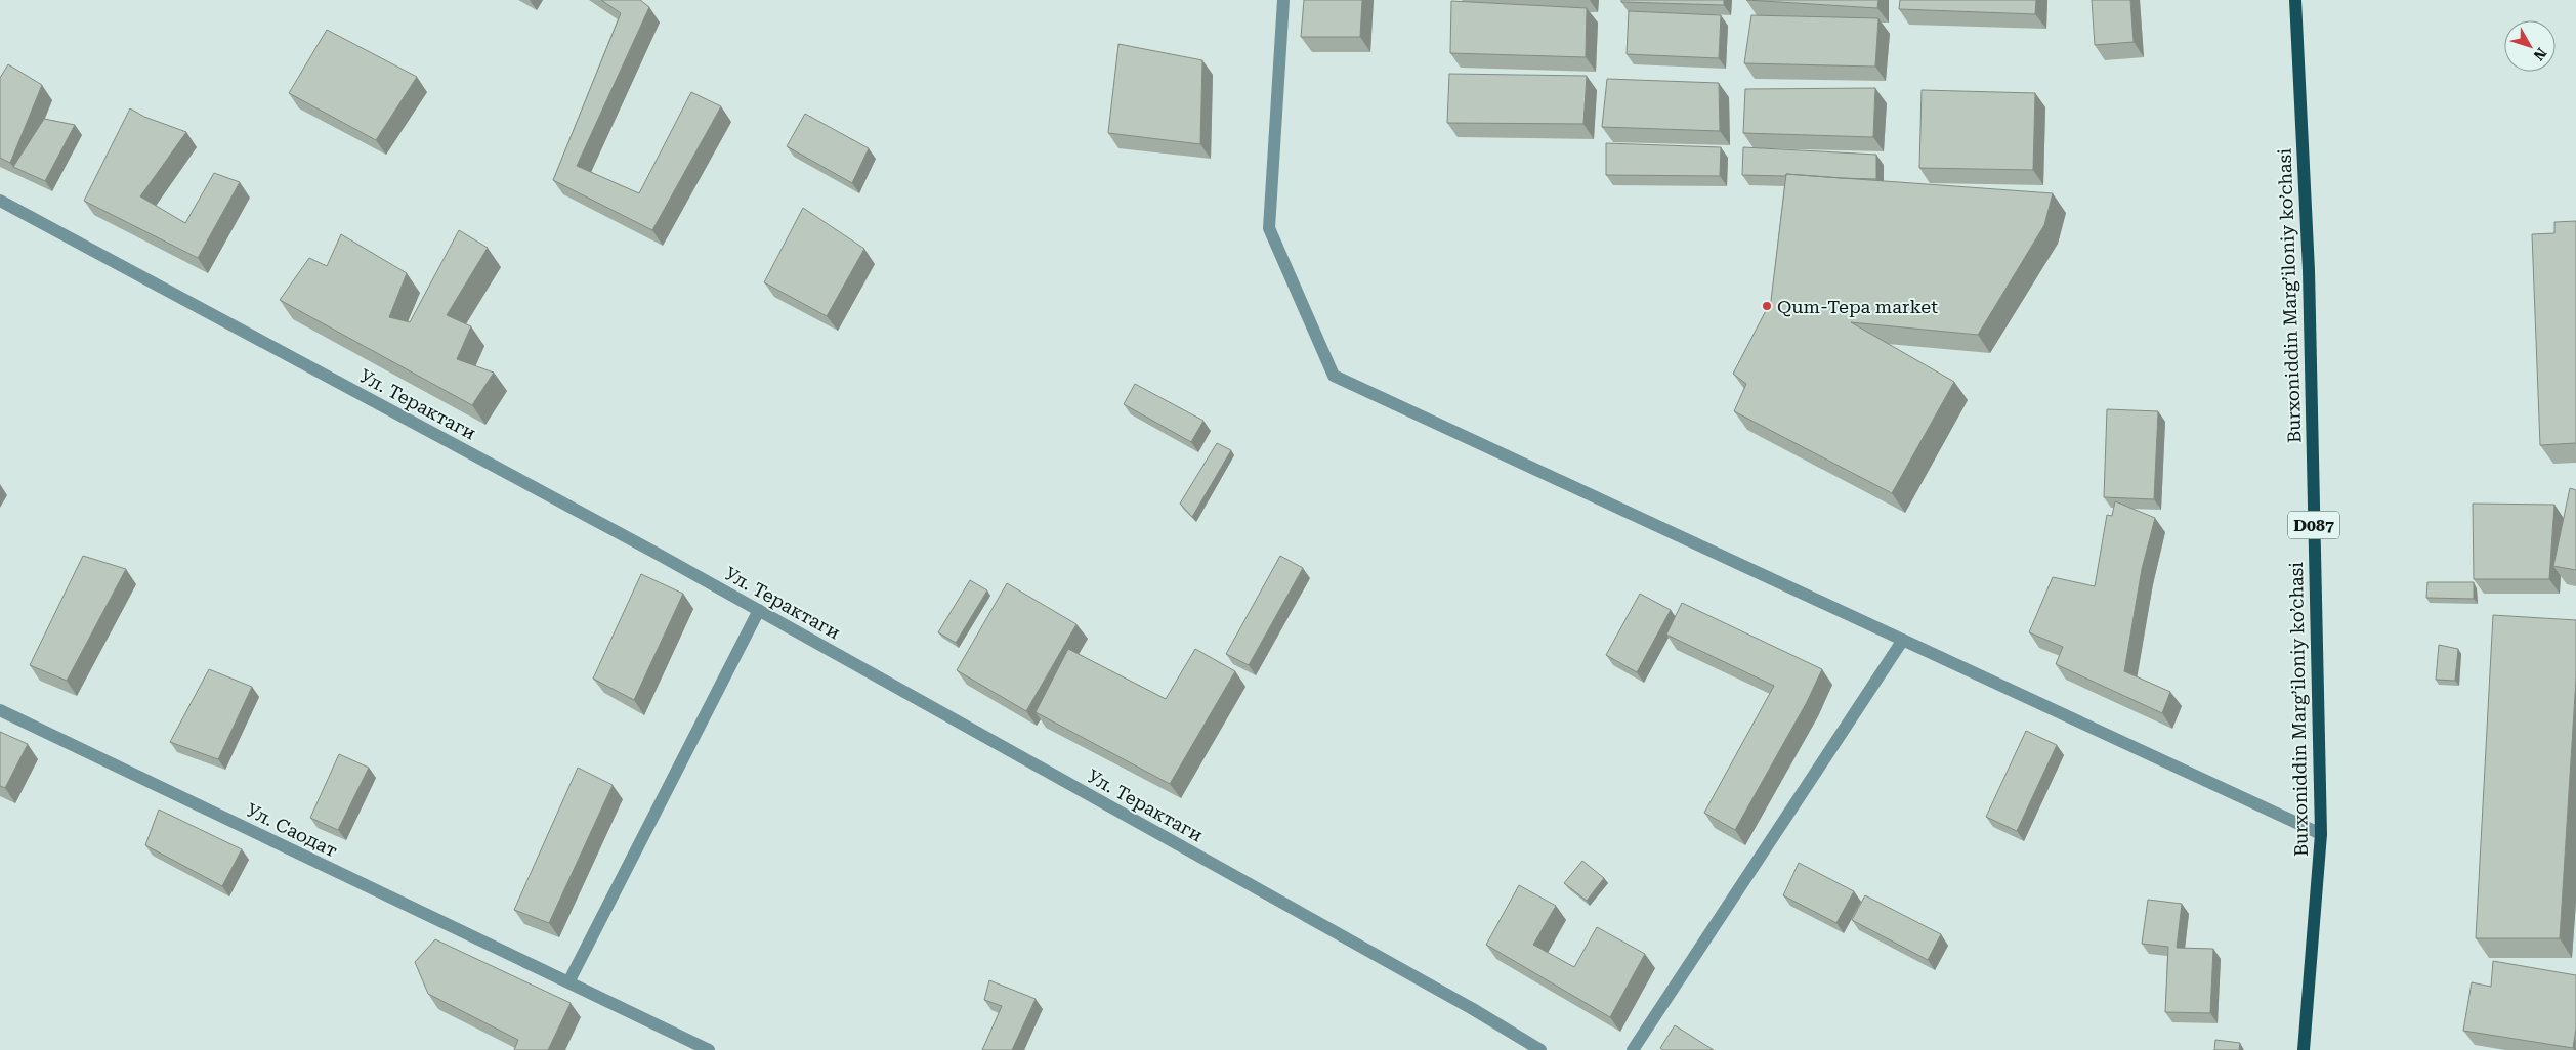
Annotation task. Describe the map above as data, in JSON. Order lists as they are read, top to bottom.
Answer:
{
  "streets": {
    "main road": ["Burxoniddin Marg’iloniy ko’chasi", "D087"],
    "street": ["Ул. Терактаги", "Ул. Саодат"]
  },
  "places": ["Qum-Tepa market"],
  "north": "bottom right"
}
